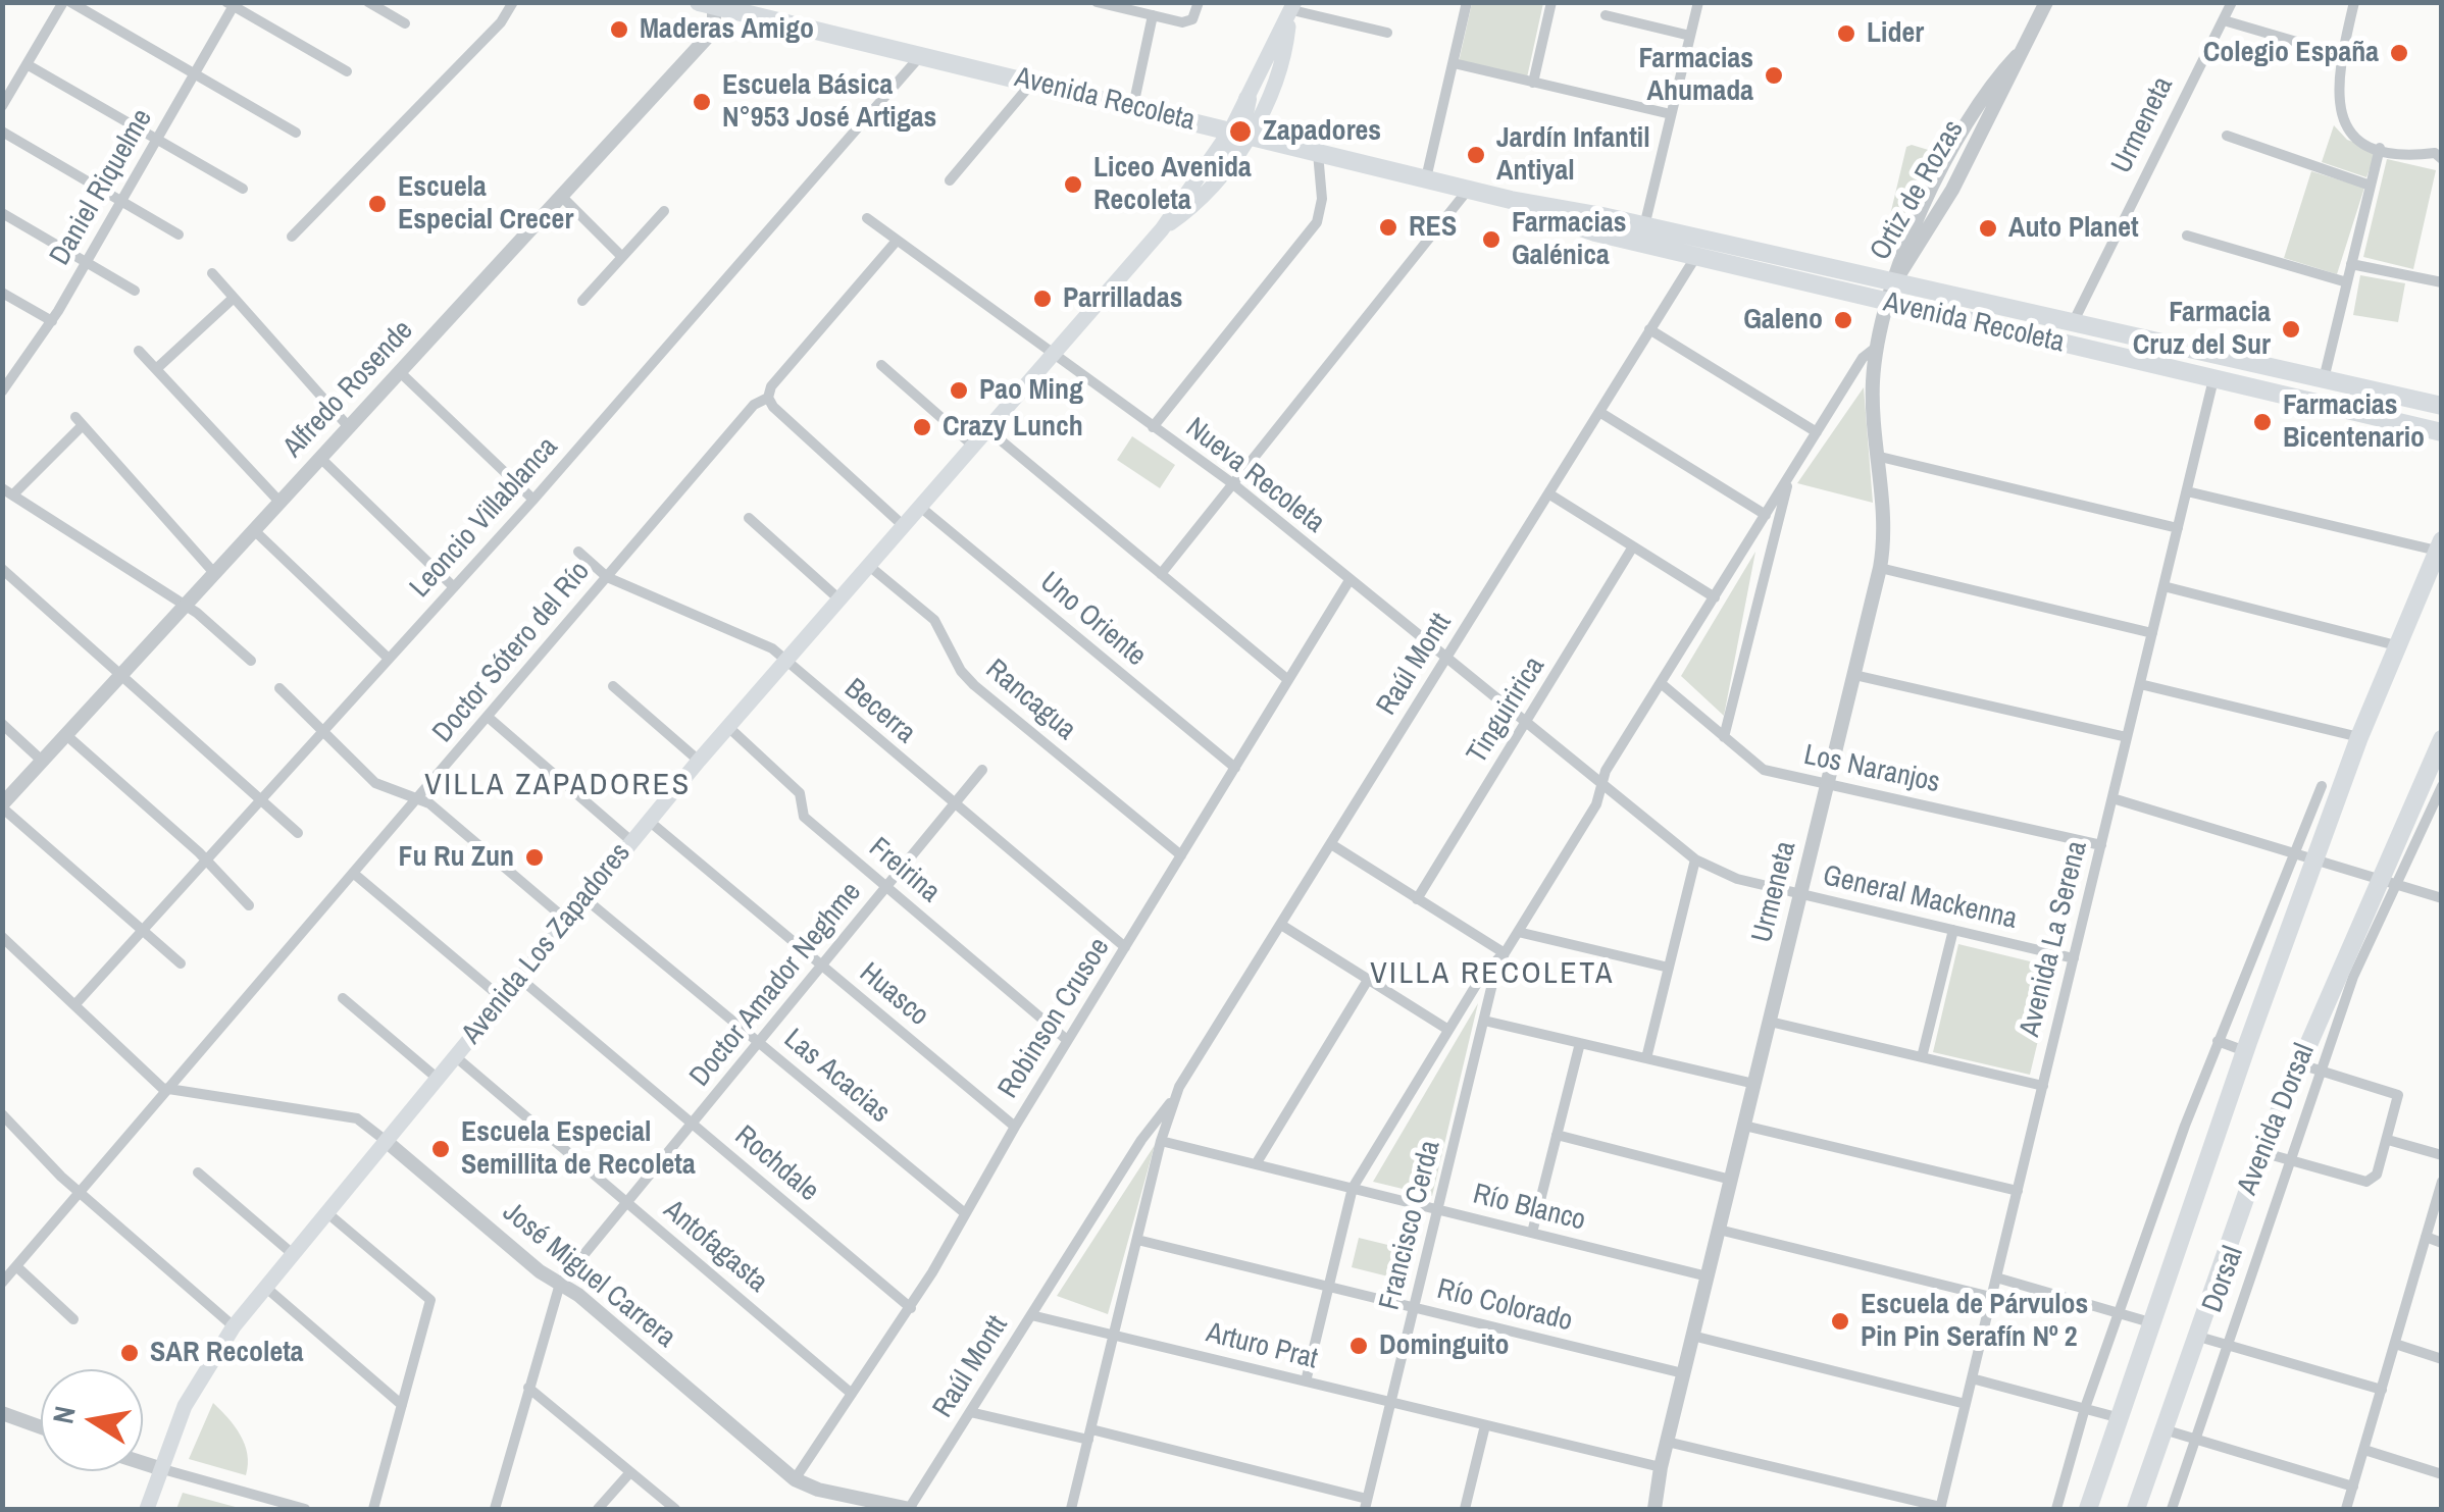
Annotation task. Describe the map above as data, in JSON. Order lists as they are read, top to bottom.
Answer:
{
  "streets": {
    "main road": ["Avenida Recoleta", "Avenida Los Zapadores", "Avenida Dorsal"],
    "street": [
      "Urmeneta",
      "Daniel Riquelme",
      "Ortiz de Rozas",
      "Alfredo Rosende",
      "Nueva Recoleta",
      "Leoncio Villablanca",
      "Uno Oriente",
      "Doctor Sótero del Río",
      "Raúl Montt",
      "Rancagua",
      "Tinguiririca",
      "Becerra",
      "Los Naranjos",
      "Freirina",
      "General Mackenna",
      "Avenida La Serena",
      "Doctor Amador Neghme",
      "Huasco",
      "Robinson Crusoe",
      "Las Acacias",
      "Rochdale",
      "Río Blanco",
      "Francisco Cerda",
      "Antofagasta",
      "José Miguel Carrera",
      "Dorsal",
      "Río Colorado",
      "Arturo Prat"
    ]
  },
  "crossings": [
    ["Avenida Recoleta", "Urmeneta"],
    ["Avenida Recoleta", "Ortiz de Rozas"],
    ["Avenida Recoleta", "Alfredo Rosende"],
    ["Avenida Recoleta", "Leoncio Villablanca"],
    ["Avenida Recoleta", "Raúl Montt"],
    ["Avenida Recoleta", "Avenida La Serena"],
    ["Avenida Recoleta", "Avenida Los Zapadores"],
    ["Urmeneta", "Ortiz de Rozas"],
    ["Urmeneta", "Los Naranjos"],
    ["Urmeneta", "General Mackenna"],
    ["Urmeneta", "Río Blanco"],
    ["Urmeneta", "Francisco Cerda"],
    ["Urmeneta", "Río Colorado"],
    ["Urmeneta", "Arturo Prat"],
    ["Nueva Recoleta", "Doctor Sótero del Río"],
    ["Nueva Recoleta", "Raúl Montt"],
    ["Nueva Recoleta", "Tinguiririca"],
    ["Nueva Recoleta", "General Mackenna"],
    ["Nueva Recoleta", "Avenida Los Zapadores"],
    ["Nueva Recoleta", "Robinson Crusoe"],
    ["Nueva Recoleta", "Francisco Cerda"],
    ["Uno Oriente", "Avenida Los Zapadores"],
    ["Uno Oriente", "Robinson Crusoe"],
    ["Doctor Sótero del Río", "Becerra"],
    ["Doctor Sótero del Río", "José Miguel Carrera"],
    ["Raúl Montt", "Río Blanco"],
    ["Raúl Montt", "José Miguel Carrera"],
    ["Raúl Montt", "Río Colorado"],
    ["Raúl Montt", "Arturo Prat"],
    ["Rancagua", "Avenida Los Zapadores"],
    ["Rancagua", "Robinson Crusoe"],
    ["Becerra", "Avenida Los Zapadores"],
    ["Becerra", "Doctor Amador Neghme"],
    ["Becerra", "Robinson Crusoe"],
    ["Los Naranjos", "Avenida La Serena"],
    ["Los Naranjos", "Francisco Cerda"],
    ["Freirina", "Avenida Los Zapadores"],
    ["Freirina", "Doctor Amador Neghme"],
    ["Freirina", "Robinson Crusoe"],
    ["General Mackenna", "Avenida La Serena"],
    ["General Mackenna", "Francisco Cerda"],
    ["Avenida Los Zapadores", "Huasco"],
    ["Avenida Los Zapadores", "Las Acacias"],
    ["Avenida Los Zapadores", "Rochdale"],
    ["Avenida Los Zapadores", "Antofagasta"],
    ["Avenida Los Zapadores", "José Miguel Carrera"],
    ["Doctor Amador Neghme", "Huasco"],
    ["Doctor Amador Neghme", "Las Acacias"],
    ["Doctor Amador Neghme", "Rochdale"],
    ["Doctor Amador Neghme", "Antofagasta"],
    ["Doctor Amador Neghme", "José Miguel Carrera"],
    ["Huasco", "Robinson Crusoe"],
    ["Robinson Crusoe", "Las Acacias"],
    ["Robinson Crusoe", "Rochdale"],
    ["Robinson Crusoe", "Antofagasta"],
    ["Robinson Crusoe", "José Miguel Carrera"],
    ["Avenida Dorsal", "Dorsal"],
    ["Río Blanco", "Francisco Cerda"],
    ["Francisco Cerda", "Río Colorado"],
    ["Francisco Cerda", "Arturo Prat"]
  ],
  "districts": ["VILLA ZAPADORES", "VILLA RECOLETA"],
  "places": [
    "Maderas Amigo",
    "Lider",
    "Colegio España",
    "Farmacias Ahumada",
    "Escuela Básica N°953 José Artigas",
    "Zapadores",
    "Jardín Infantil Antiyal",
    "Liceo Avenida Recoleta",
    "Escuela Especial Crecer",
    "RES",
    "Auto Planet",
    "Farmacias Galénica",
    "Parrilladas",
    "Galeno",
    "Farmacia Cruz del Sur",
    "Pao Ming",
    "Farmacias Bicentenario",
    "Crazy Lunch",
    "Fu Ru Zun",
    "Escuela Especial Semillita de Recoleta",
    "Escuela de Párvulos Pin Pin Serafín Nº 2",
    "Dominguito",
    "SAR Recoleta"
  ],
  "north": "left"
}
